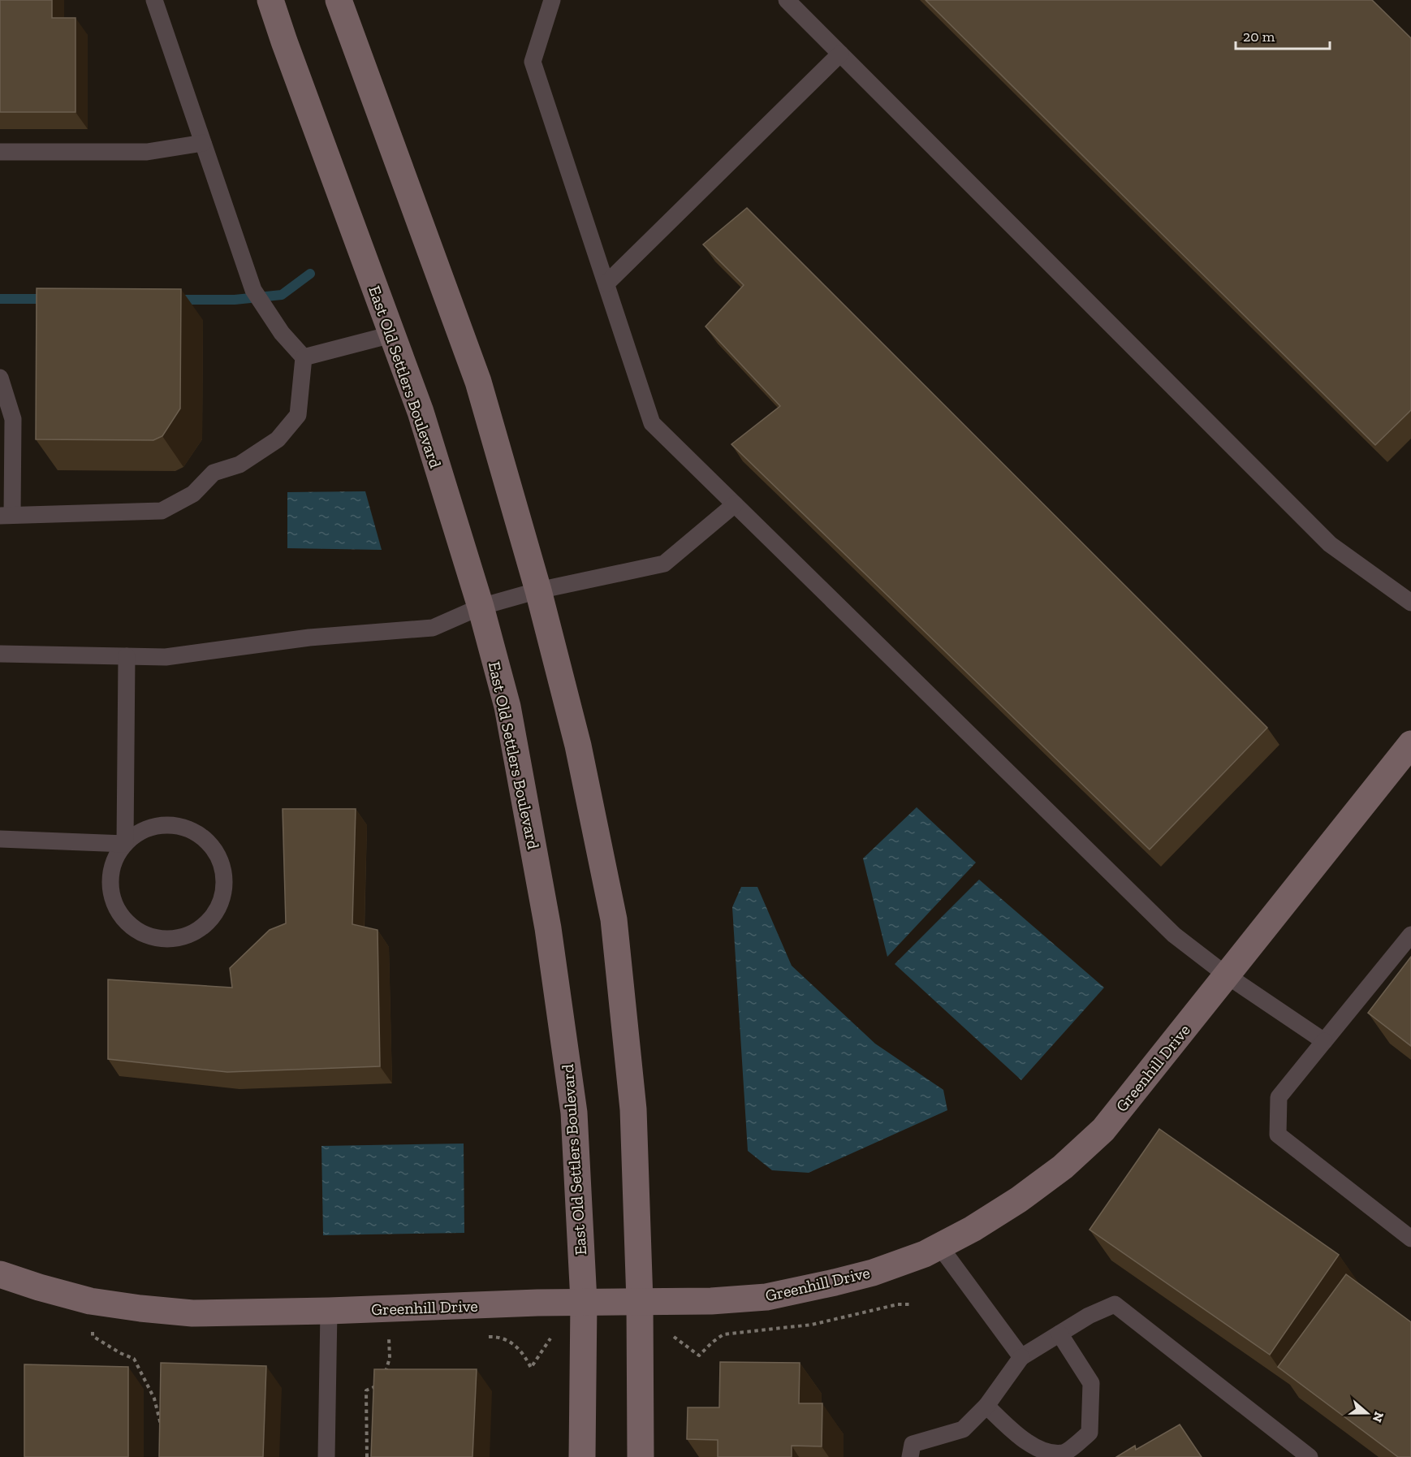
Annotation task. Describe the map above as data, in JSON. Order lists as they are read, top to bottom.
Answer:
{
  "streets": {
    "main road": ["East Old Settlers Boulevard", "Greenhill Drive"]
  },
  "crossings": [
    ["East Old Settlers Boulevard", "Greenhill Drive"]
  ],
  "scale_bar": "20 m",
  "north": "right"
}
